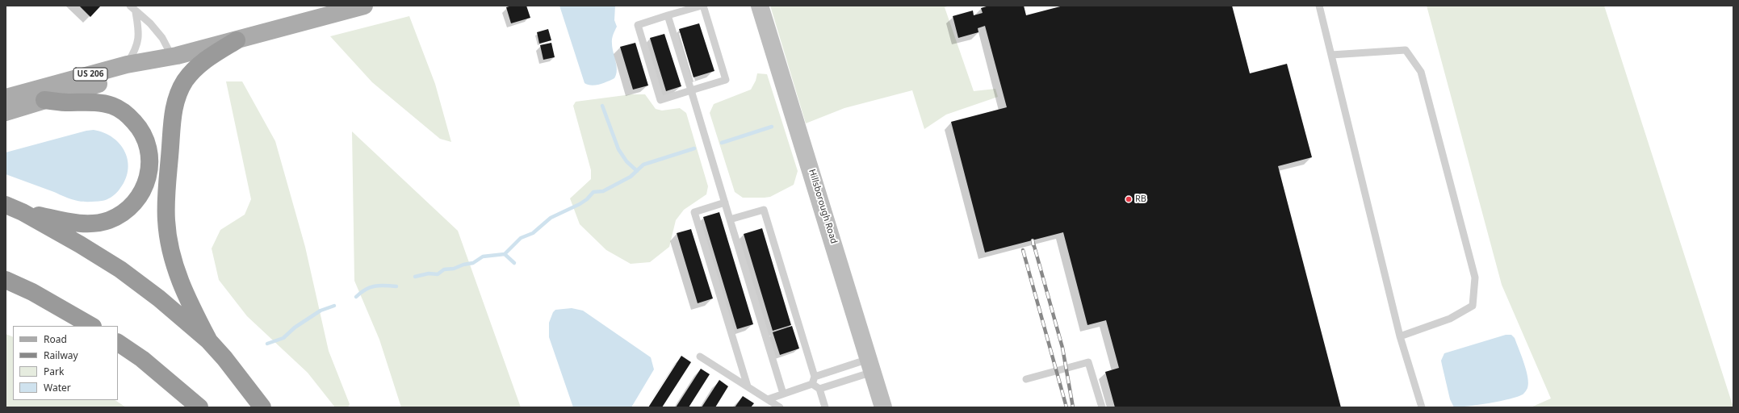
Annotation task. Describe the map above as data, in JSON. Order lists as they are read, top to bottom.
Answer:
{
  "streets": {
    "main road": ["US 206"],
    "street": ["Hillsborough Road"]
  },
  "places": ["RB"],
  "legend": [
    "Road",
    "Railway",
    "Park",
    "Water"
  ]
}
